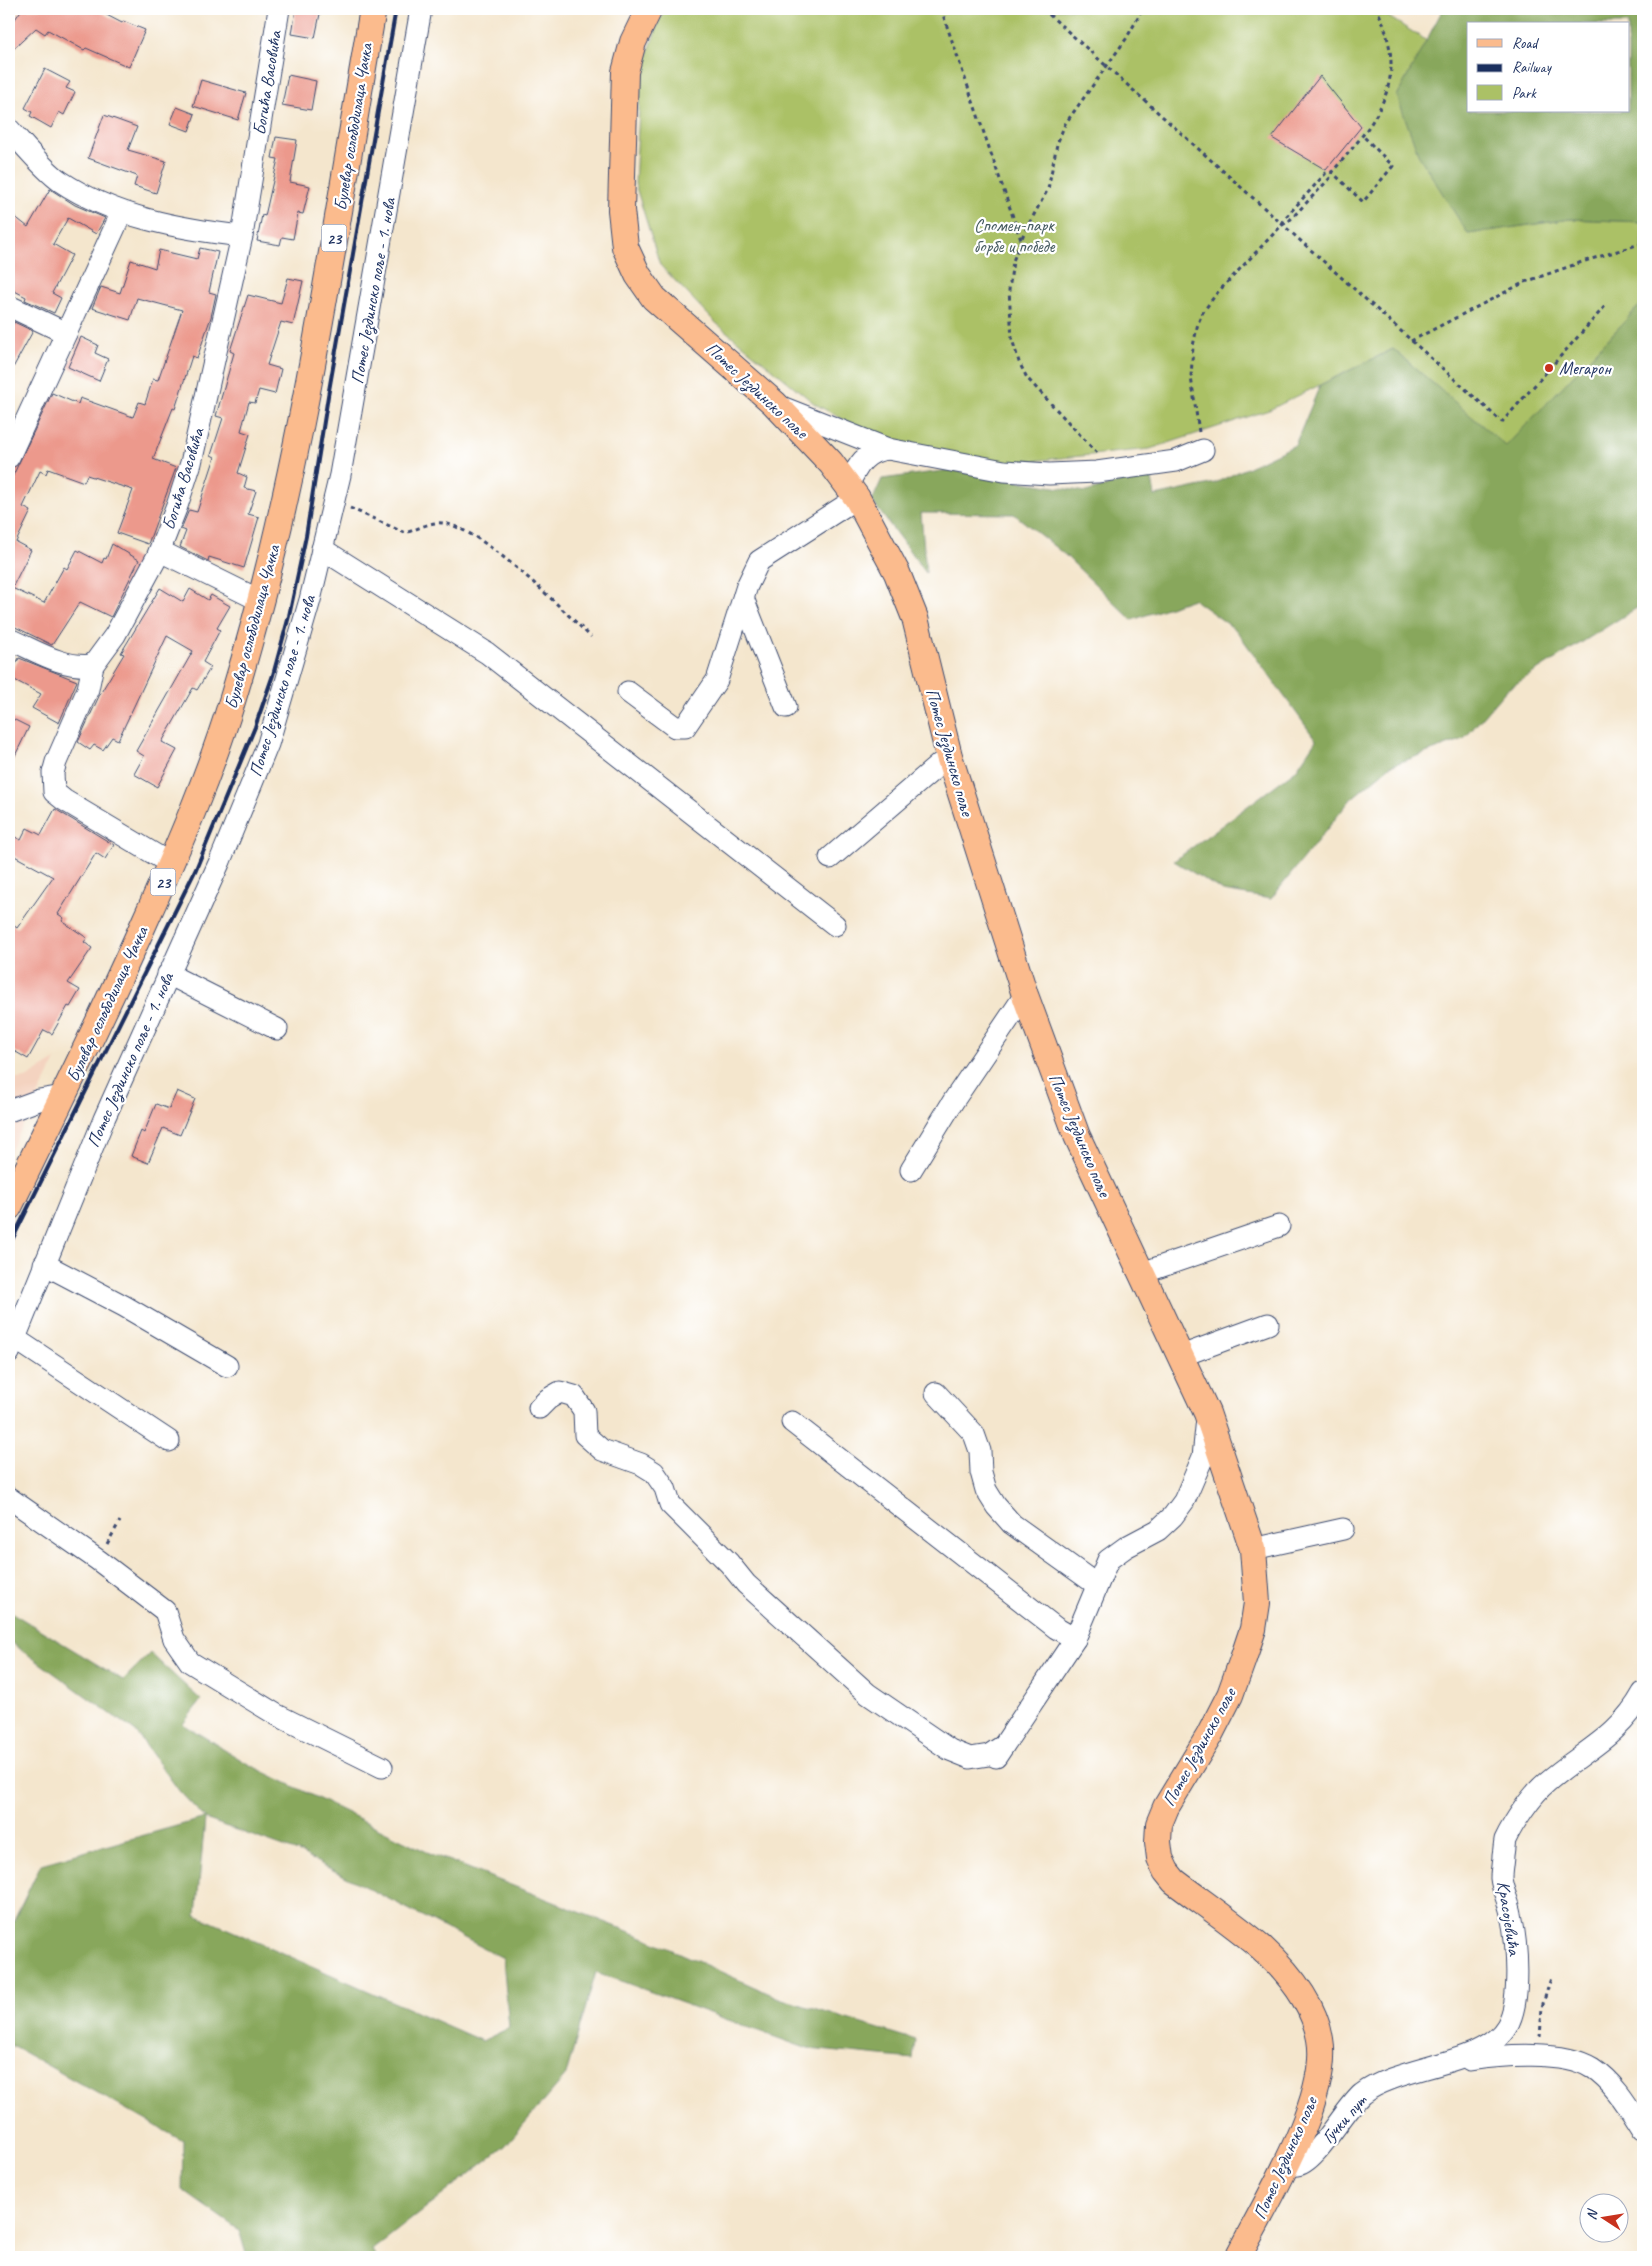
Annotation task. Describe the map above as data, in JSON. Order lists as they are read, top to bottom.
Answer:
{
  "streets": {
    "main road": ["Булевар ослободилаца Чачка", "23", "Потес Јездинско поље"],
    "street": [
      "Богића Васовића",
      "Потес Јездинско поље - 1. нова",
      "Красојевића",
      "Гучки пут"
    ]
  },
  "crossings": [
    ["Богића Васовића", "Булевар ослободилаца Чачка"],
    ["Потес Јездинско поље", "Гучки пут"],
    ["Красојевића", "Гучки пут"]
  ],
  "parks": ["Спомен-парк борбе и победе"],
  "places": ["Мегарон"],
  "legend": ["Road", "Railway", "Park"],
  "north": "left"
}
